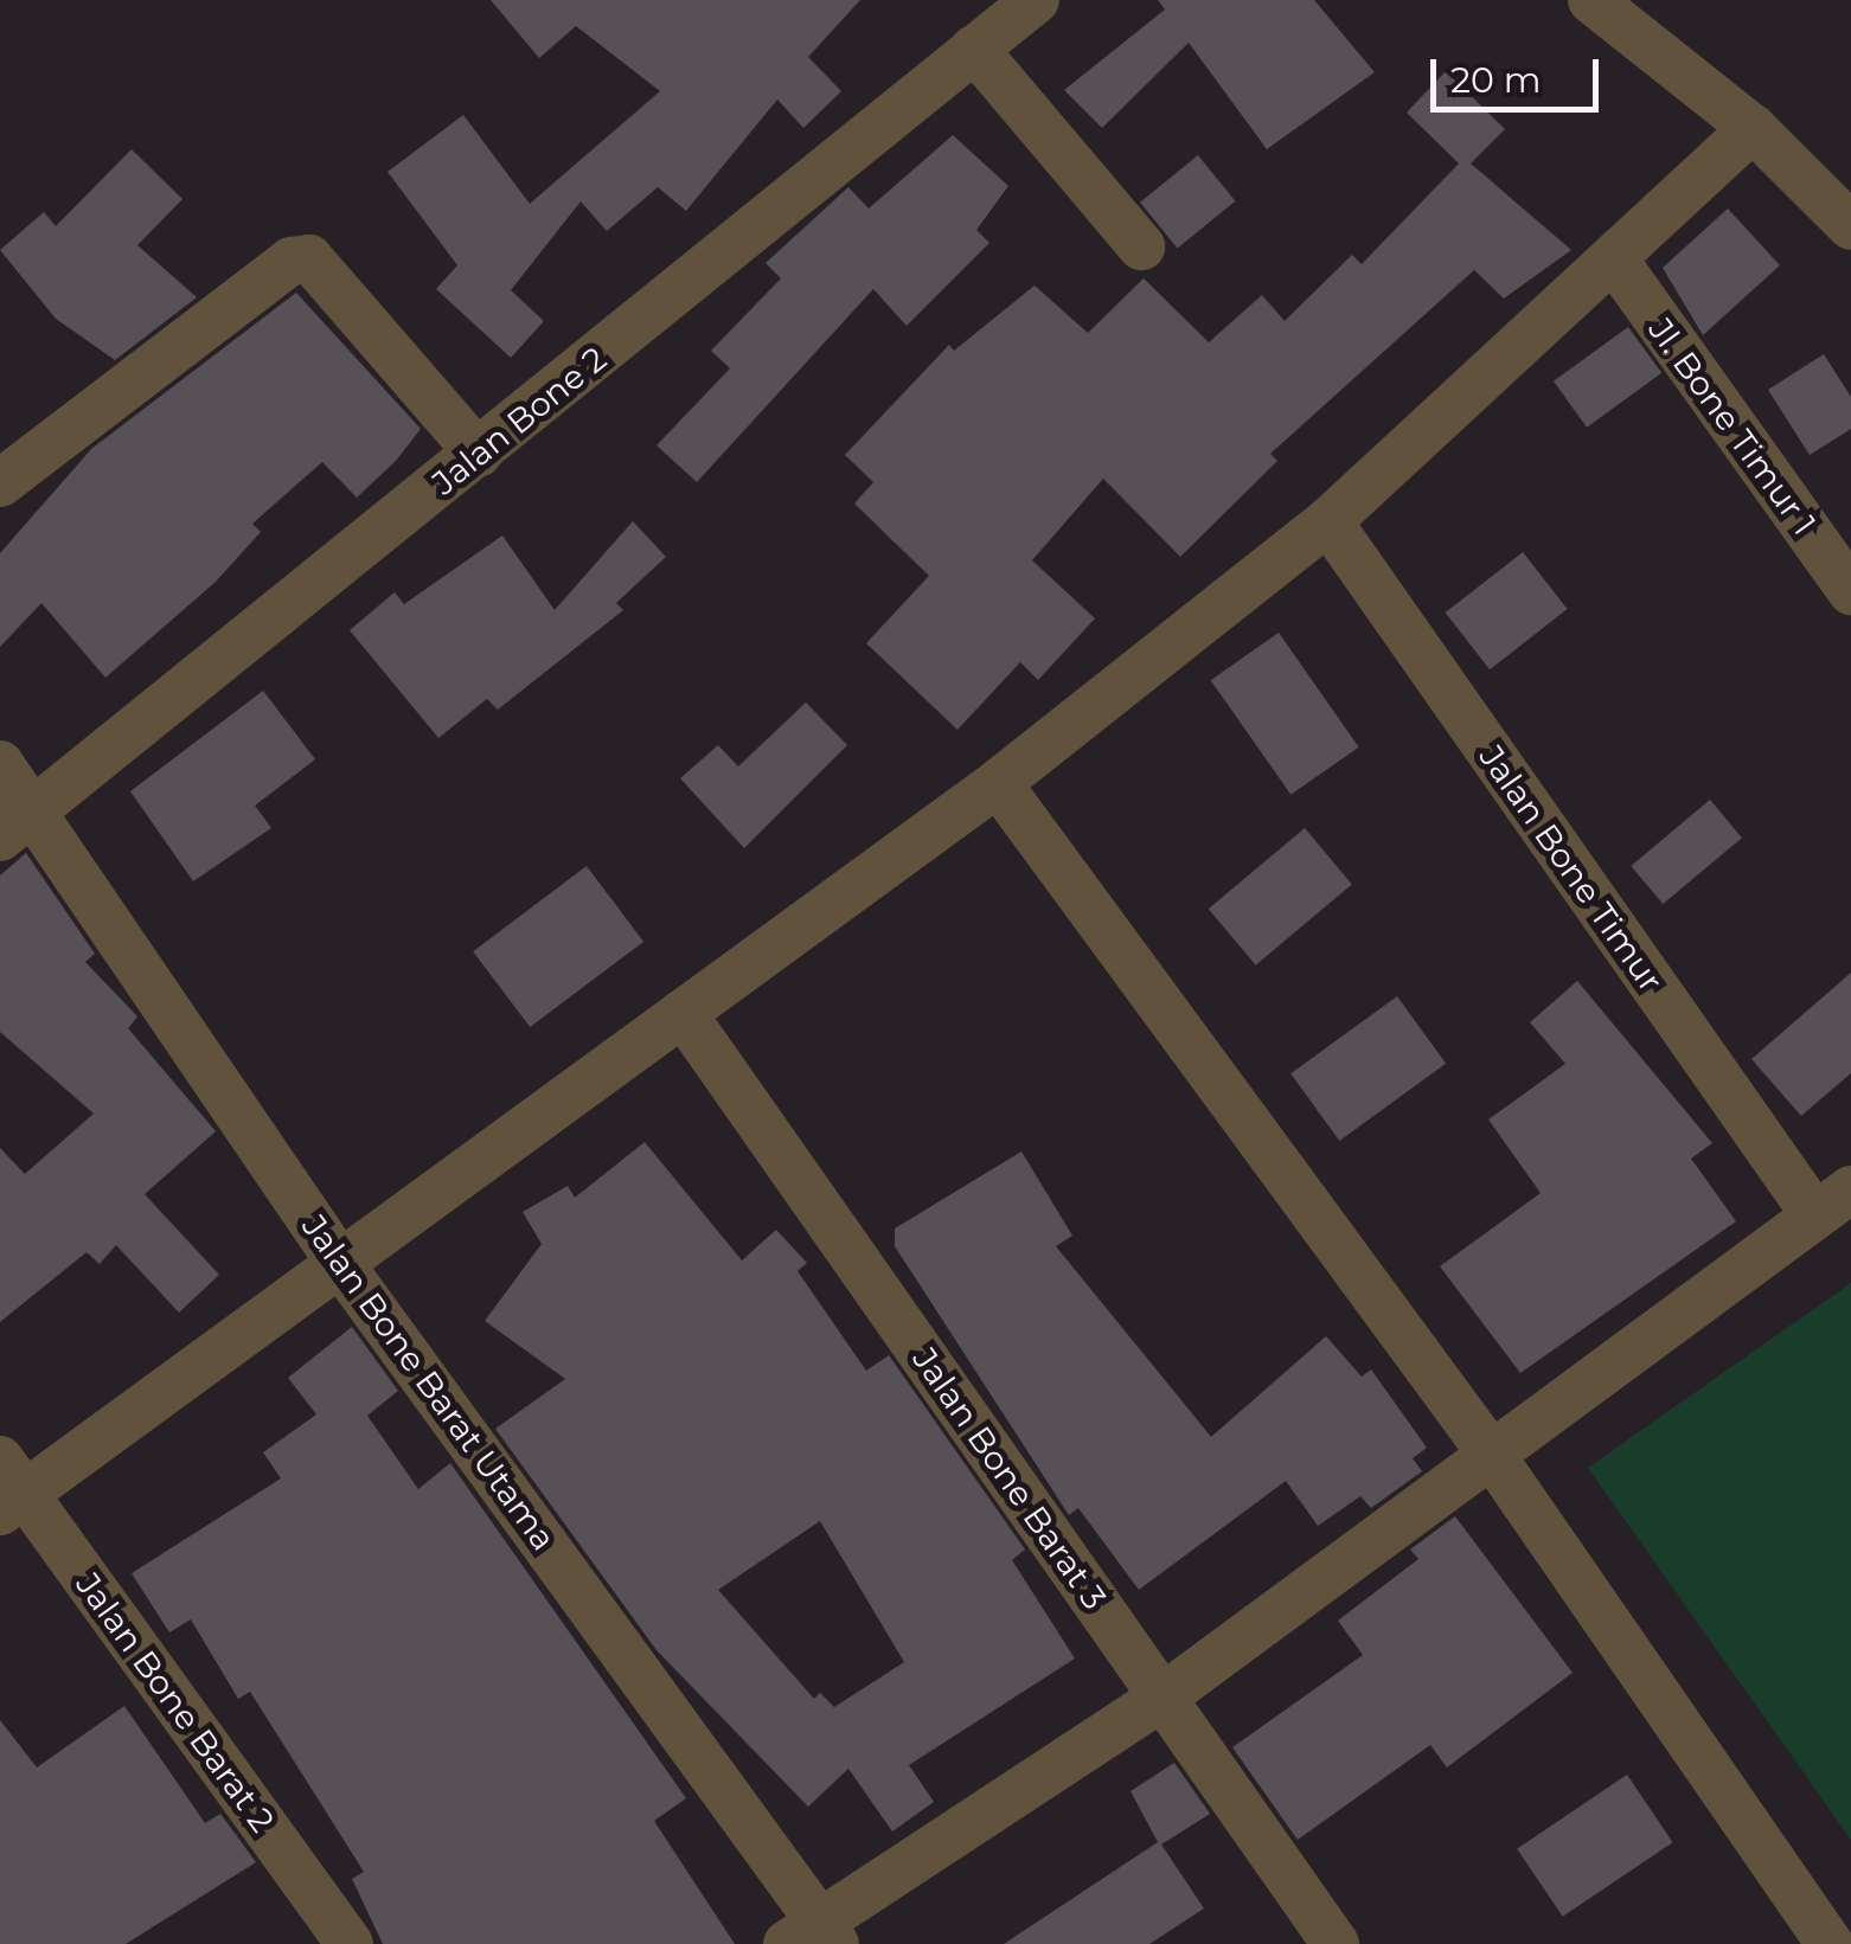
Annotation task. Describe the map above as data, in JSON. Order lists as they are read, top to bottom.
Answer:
{
  "streets": {
    "street": [
      "Jalan Bone 2",
      "Jl. Bone Timur 1",
      "Jalan Bone Timur",
      "Jalan Bone Barat Utama",
      "Jalan Bone Barat 3",
      "Jalan Bone Barat 2"
    ]
  },
  "crossings": [
    ["Jalan Bone 2", "Jalan Bone Barat Utama"]
  ],
  "scale_bar": "20 m"
}
